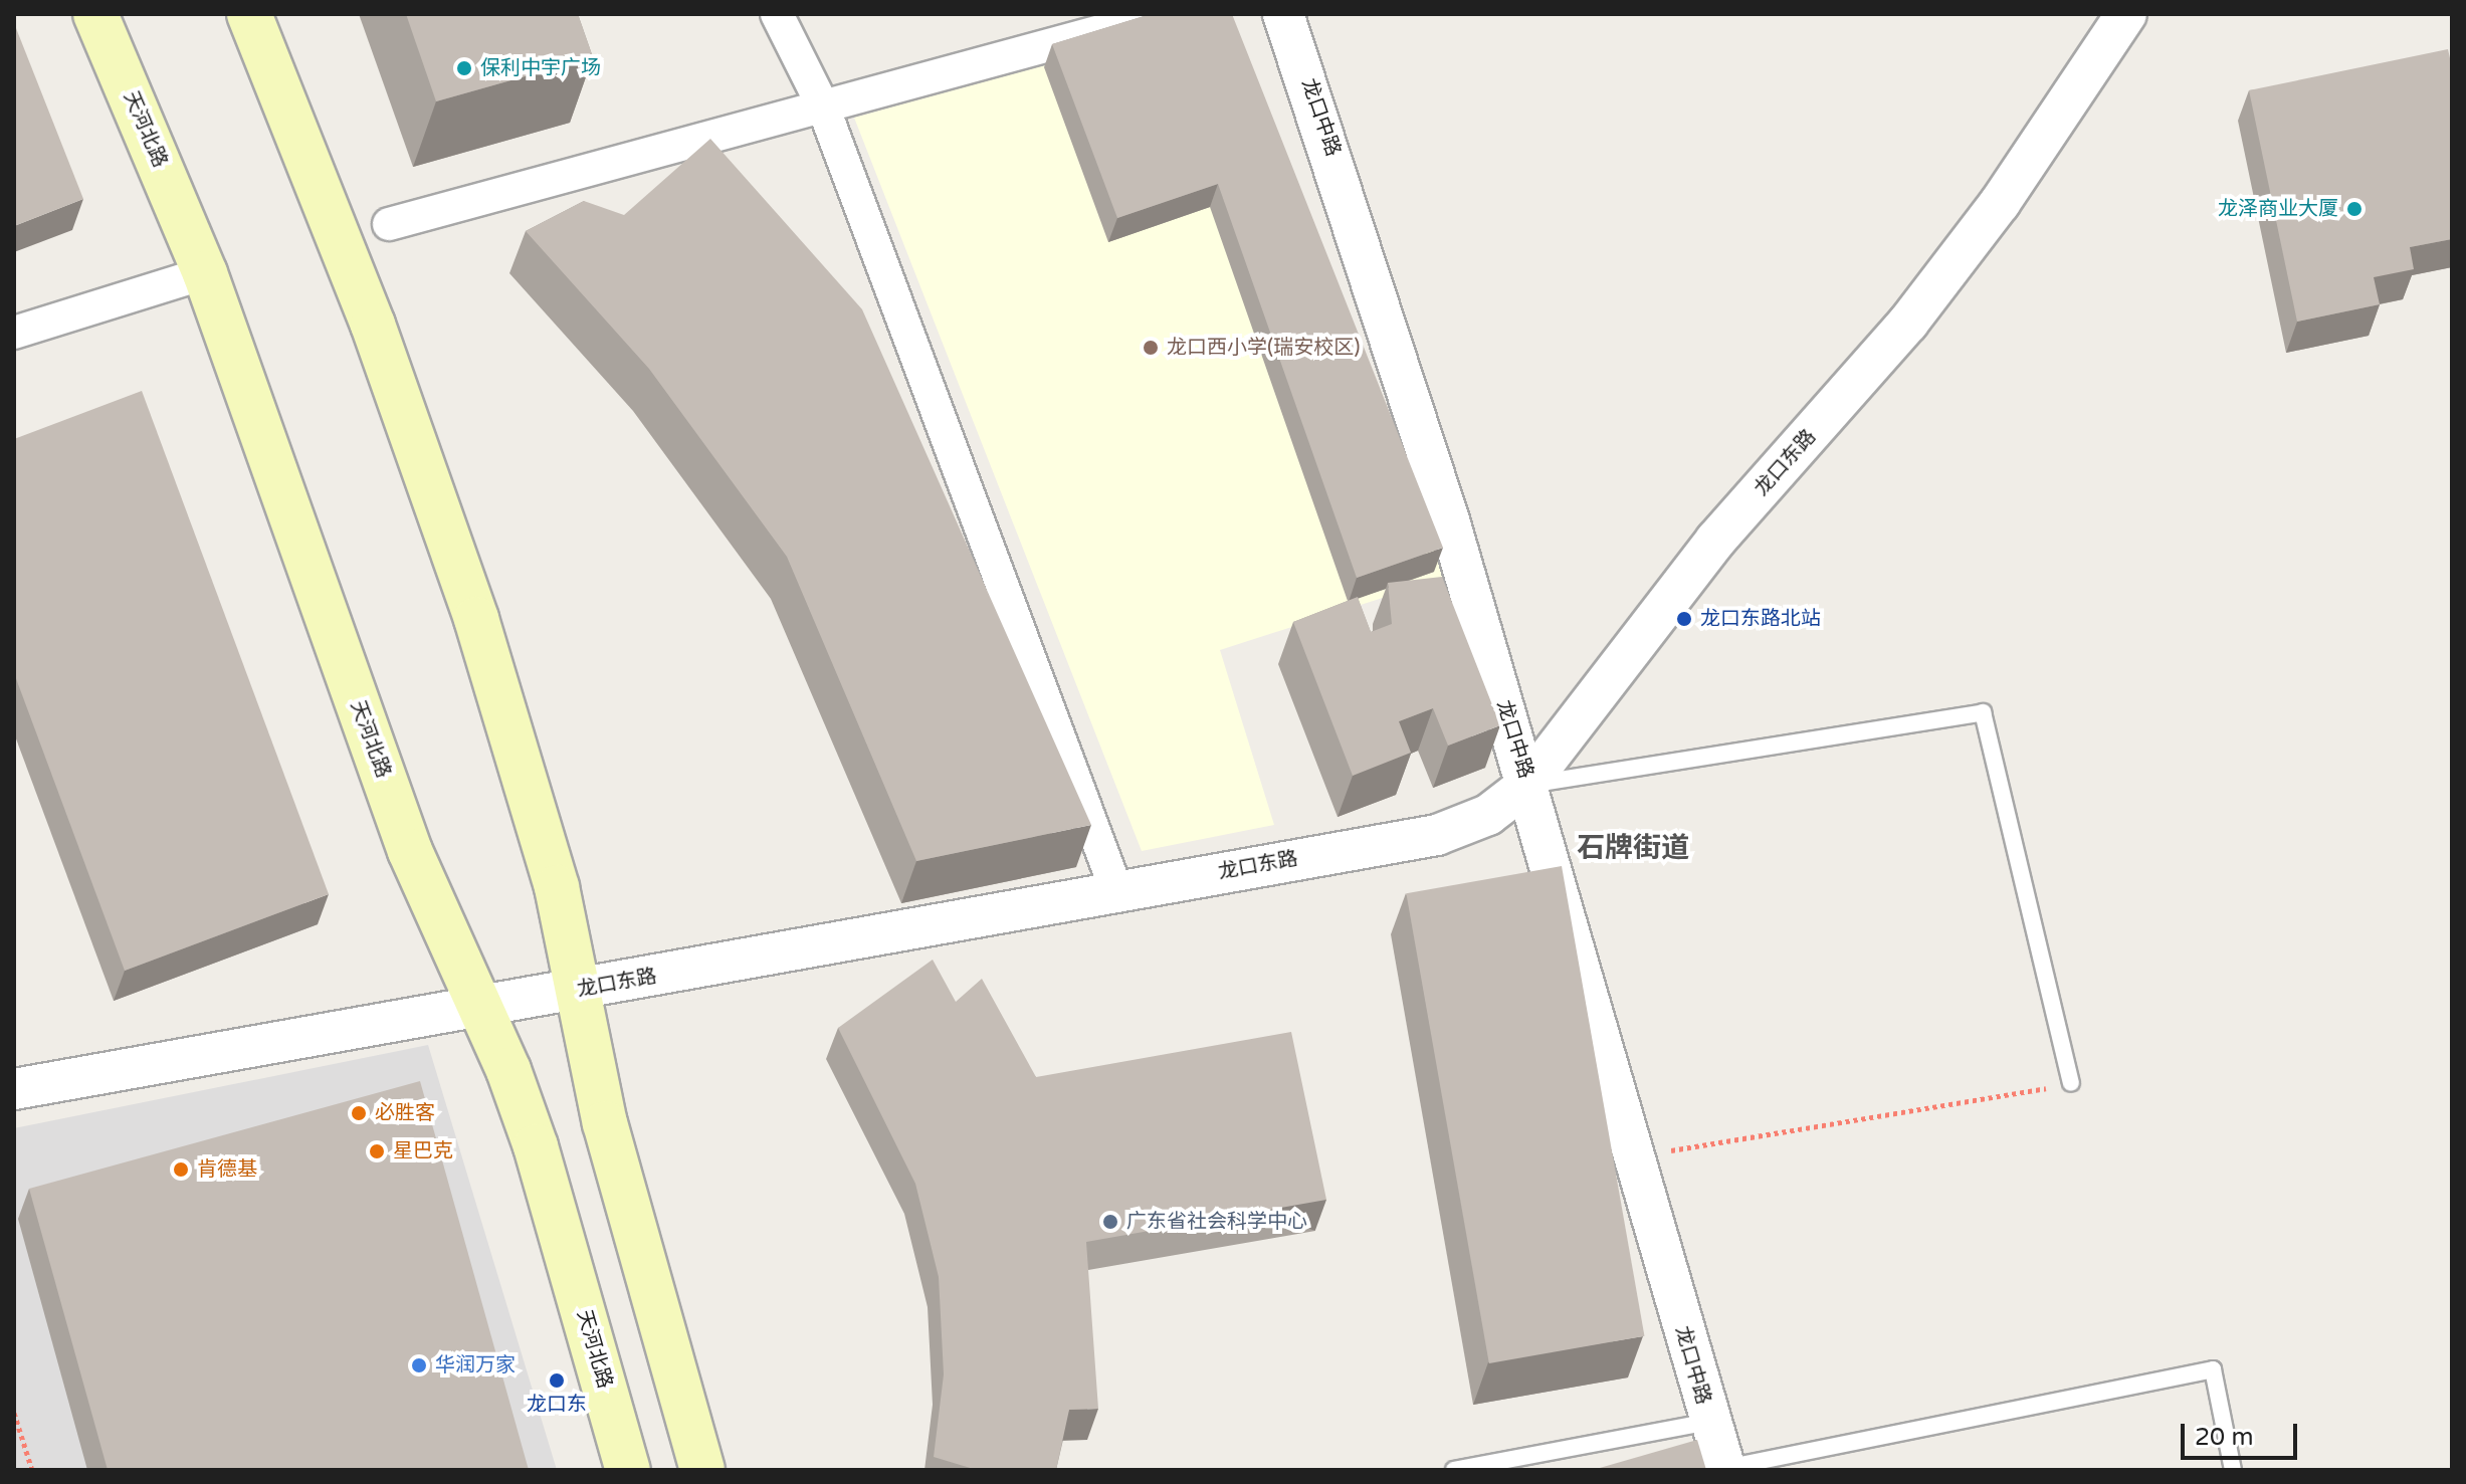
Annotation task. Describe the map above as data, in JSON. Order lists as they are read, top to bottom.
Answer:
{
  "streets": {
    "main road": ["天河北路"],
    "street": ["龙口中路", "龙口东路"]
  },
  "crossings": [
    ["龙口中路", "龙口东路"],
    ["天河北路", "龙口东路"]
  ],
  "districts": ["石牌街道"],
  "places": [
    "保利中宇广场",
    "龙泽商业大厦",
    "龙口西小学(瑞安校区)",
    "龙口东路北站",
    "必胜客",
    "星巴克",
    "肯德基",
    "广东省社会科学中心",
    "华润万家",
    "龙口东"
  ],
  "scale_bar": "20 m"
}
